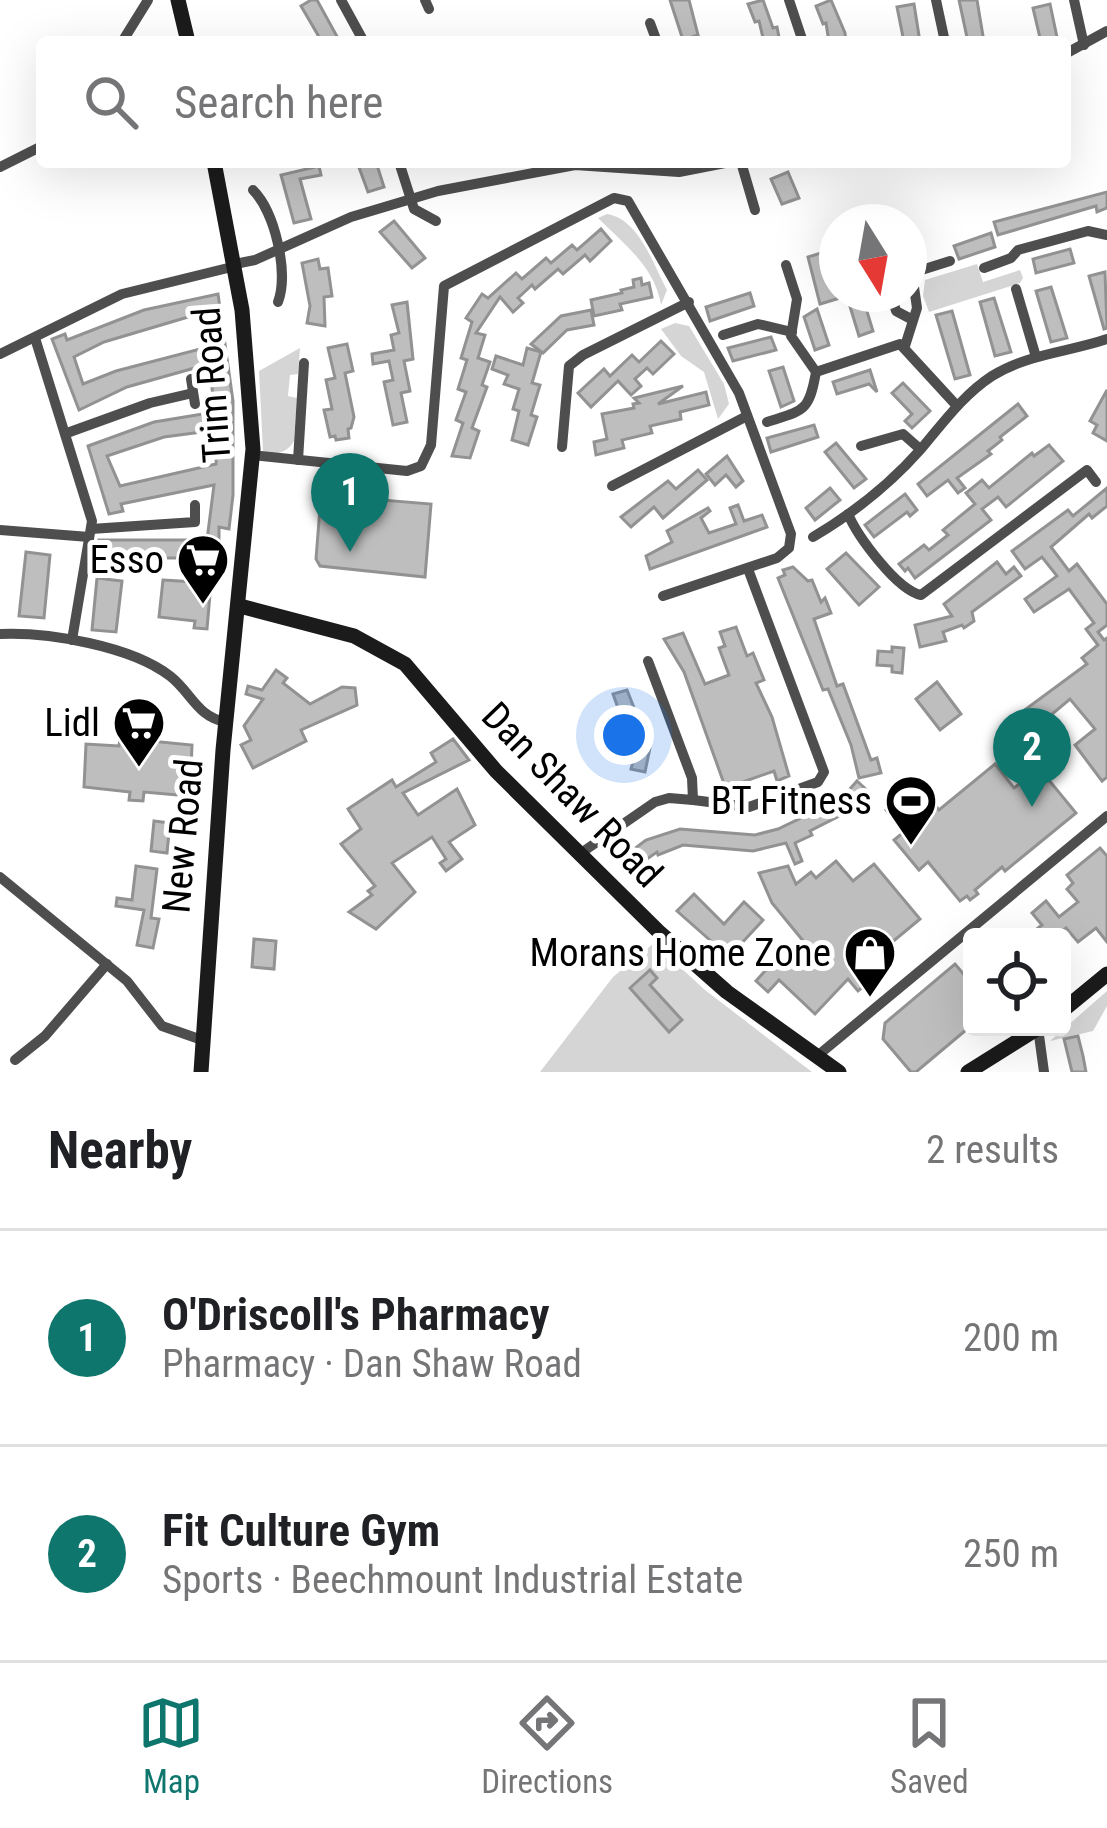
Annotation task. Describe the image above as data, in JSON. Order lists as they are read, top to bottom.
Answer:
{
  "streets": {
    "main road": ["Trim Road", "Dan Shaw Road", "New Road"]
  },
  "crossings": [
    ["Trim Road", "Dan Shaw Road"],
    ["Trim Road", "New Road"],
    ["Dan Shaw Road", "New Road"]
  ],
  "places": {
    "supermarket": ["Esso", "Lidl"],
    "sports": ["BT Fitness"],
    "shop": ["Morans Home Zone"]
  },
  "north": "bottom",
  "page": {
    "search": "Search here",
    "pins": ["1", "2"],
    "heading": ["Nearby", "2 results"],
    "list": [
      {
        "mark": "1",
        "name": "O'Driscoll's Pharmacy",
        "note": "Pharmacy · Dan Shaw Road",
        "value": "200 m"
      },
      {
        "mark": "2",
        "name": "Fit Culture Gym",
        "note": "Sports · Beechmount Industrial Estate",
        "value": "250 m"
      }
    ],
    "nav": ["Map", "Directions", "Saved"]
  }
}
